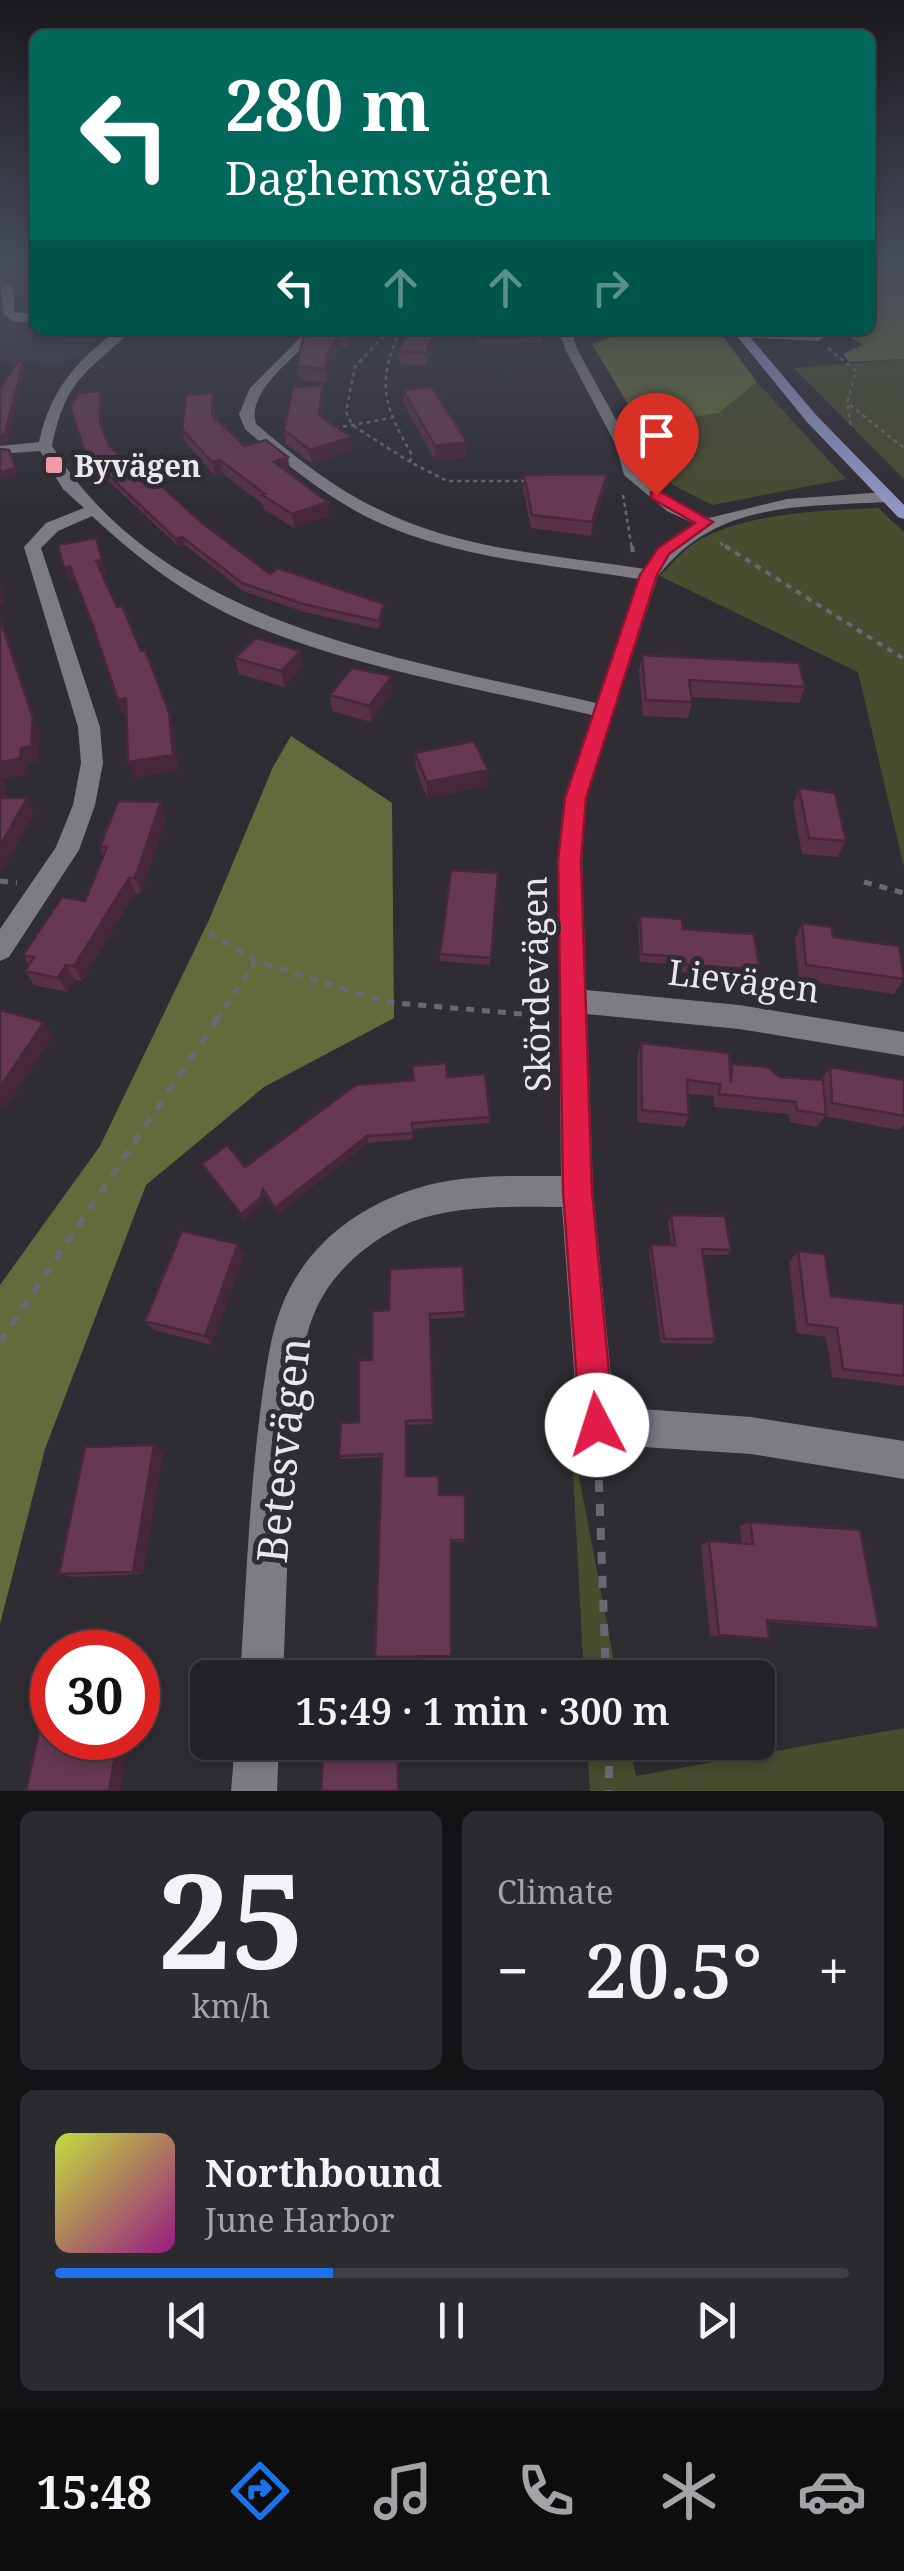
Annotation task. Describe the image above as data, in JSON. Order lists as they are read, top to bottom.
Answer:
{
  "streets": {
    "street": ["Lievägen", "Skördevägen", "Betesvägen"]
  },
  "crossings": [
    ["Lievägen", "Skördevägen"],
    ["Skördevägen", "Betesvägen"]
  ],
  "places": {
    "transit": ["Byvägen"]
  },
  "page": {
    "turn": ["280 m", "Daghemsvägen"],
    "limit": "30",
    "trip": "15:49 · 1 min · 300 m",
    "tile": [
      ["25", "km/h"],
      "Climate"
    ],
    "heat": ["−", "20.5°", "+"],
    "song": ["Northbound", "June Harbor"],
    "tabs": "15:48"
  }
}
